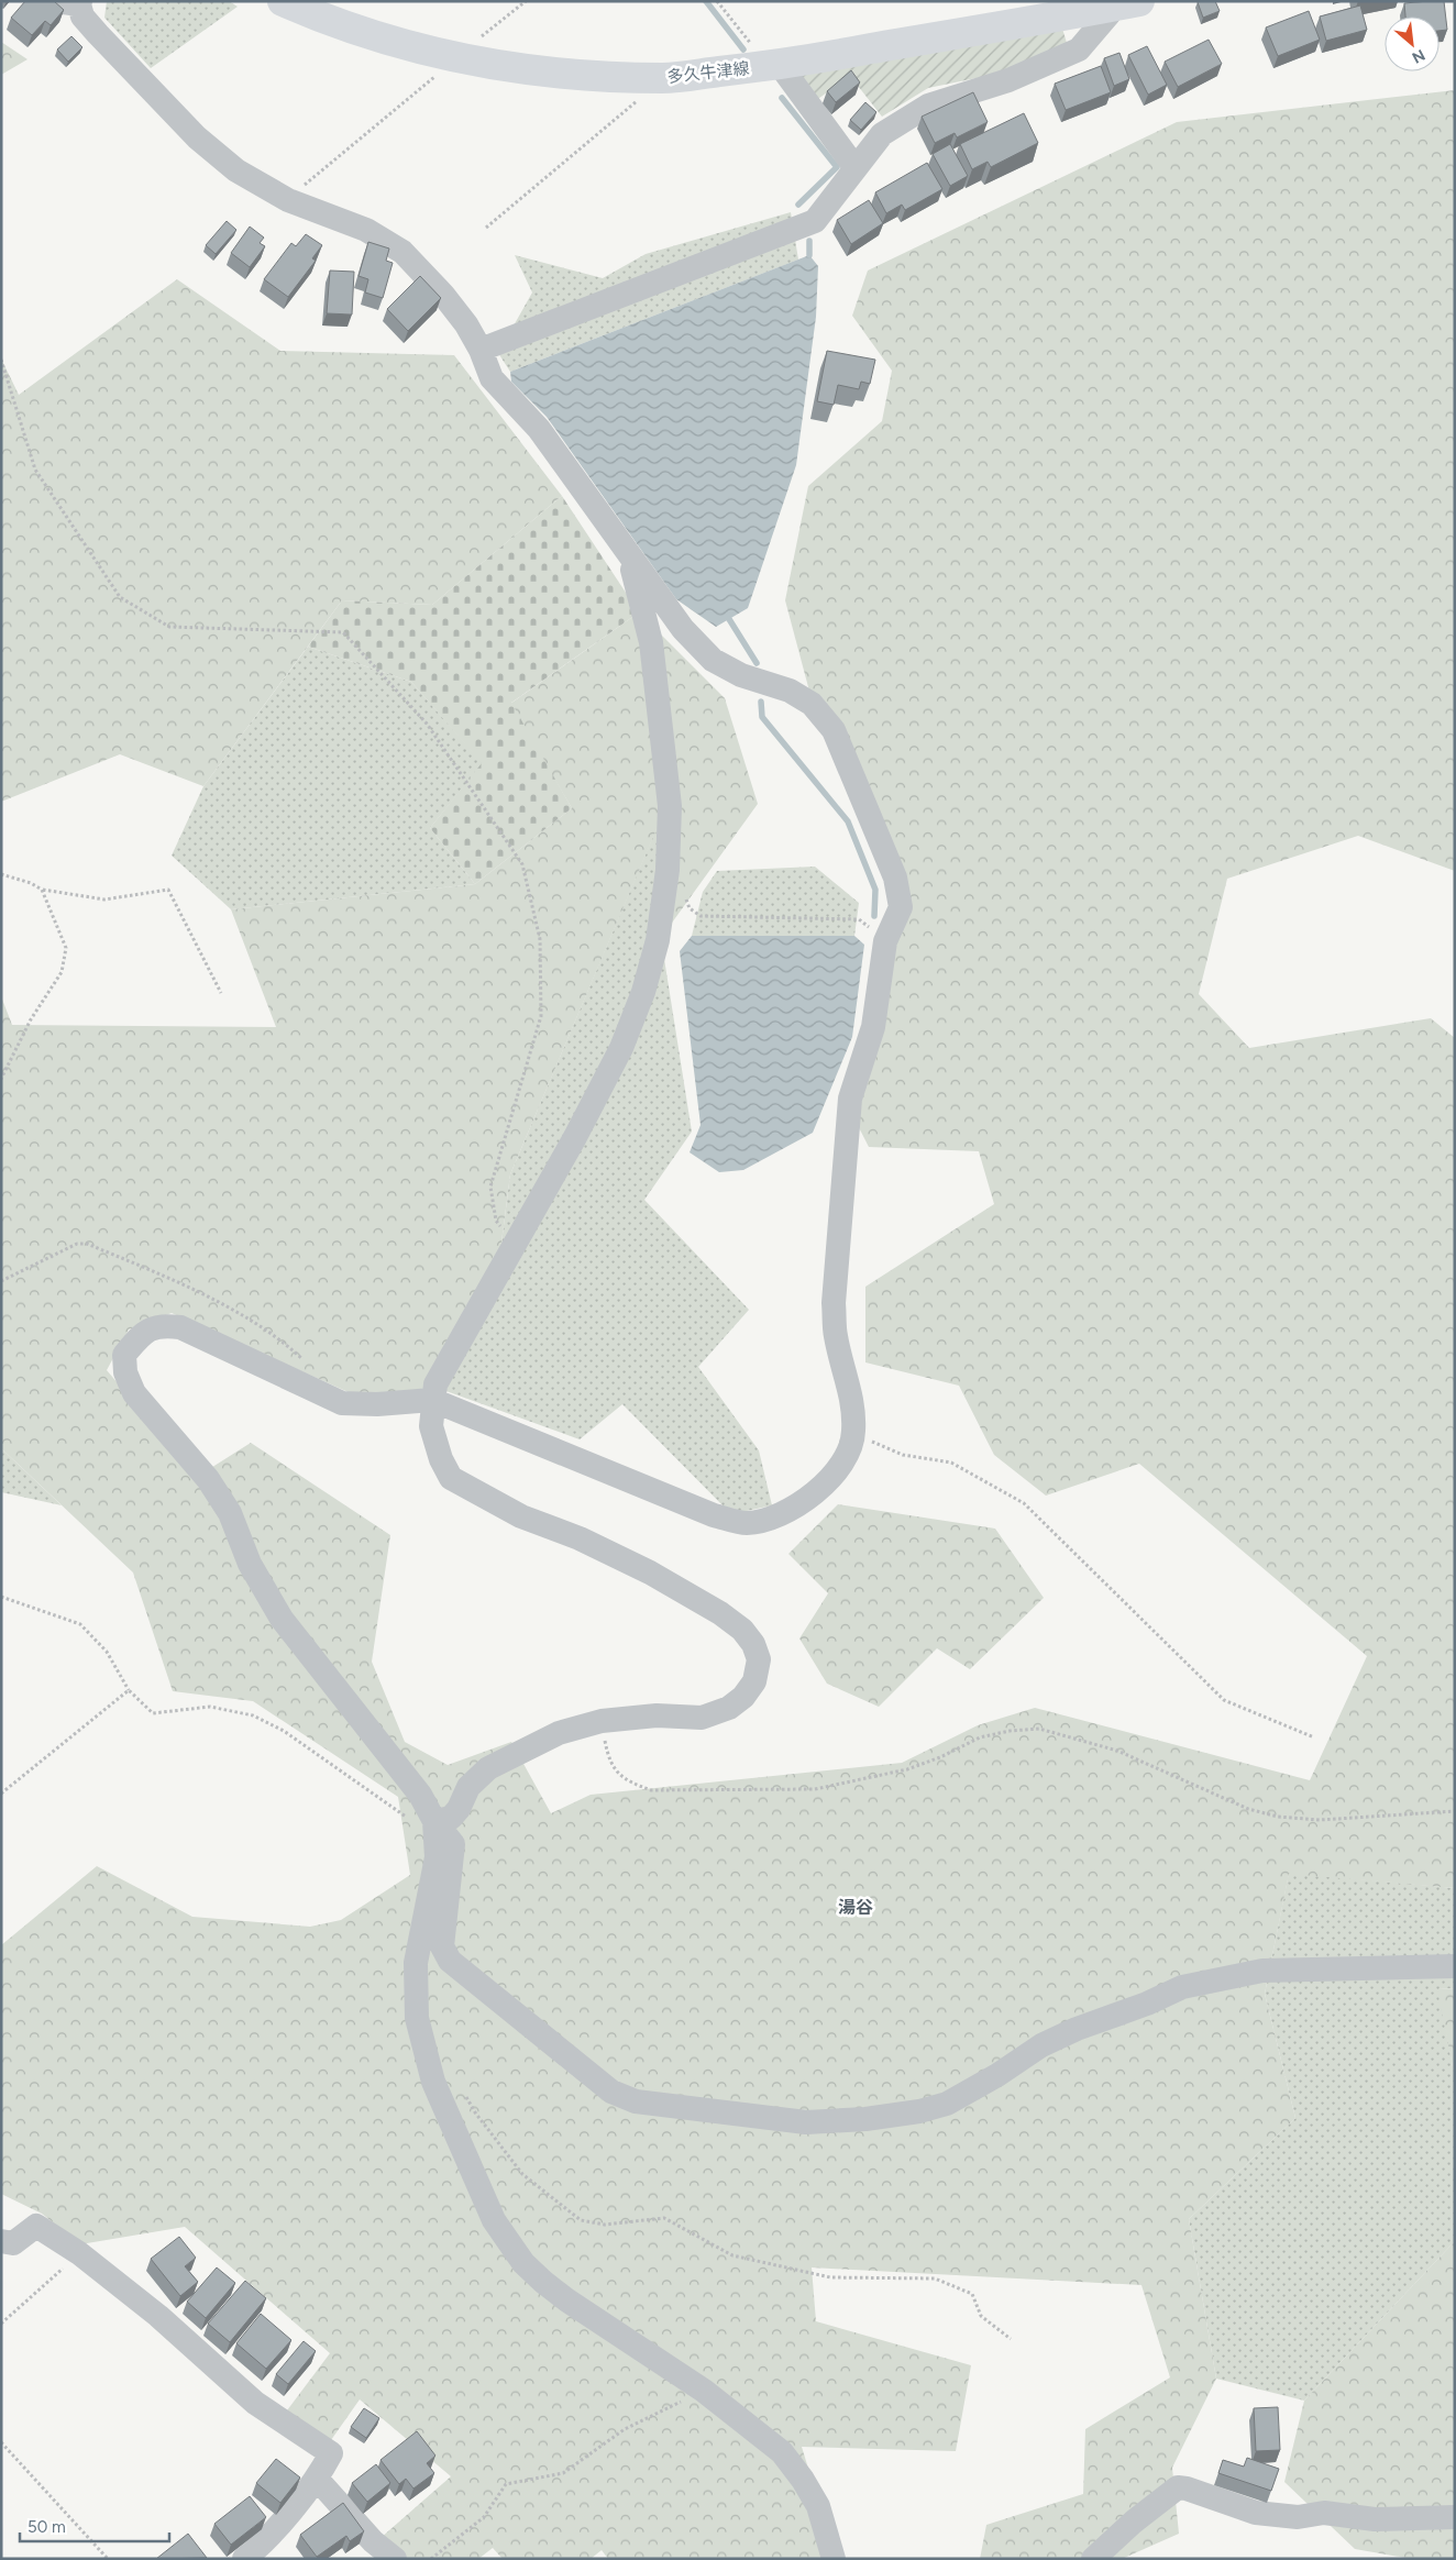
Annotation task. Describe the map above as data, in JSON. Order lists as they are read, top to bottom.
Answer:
{
  "streets": {
    "main road": ["多久牛津線"]
  },
  "districts": ["湯谷"],
  "scale_bar": "50 m",
  "north": "bottom right"
}
